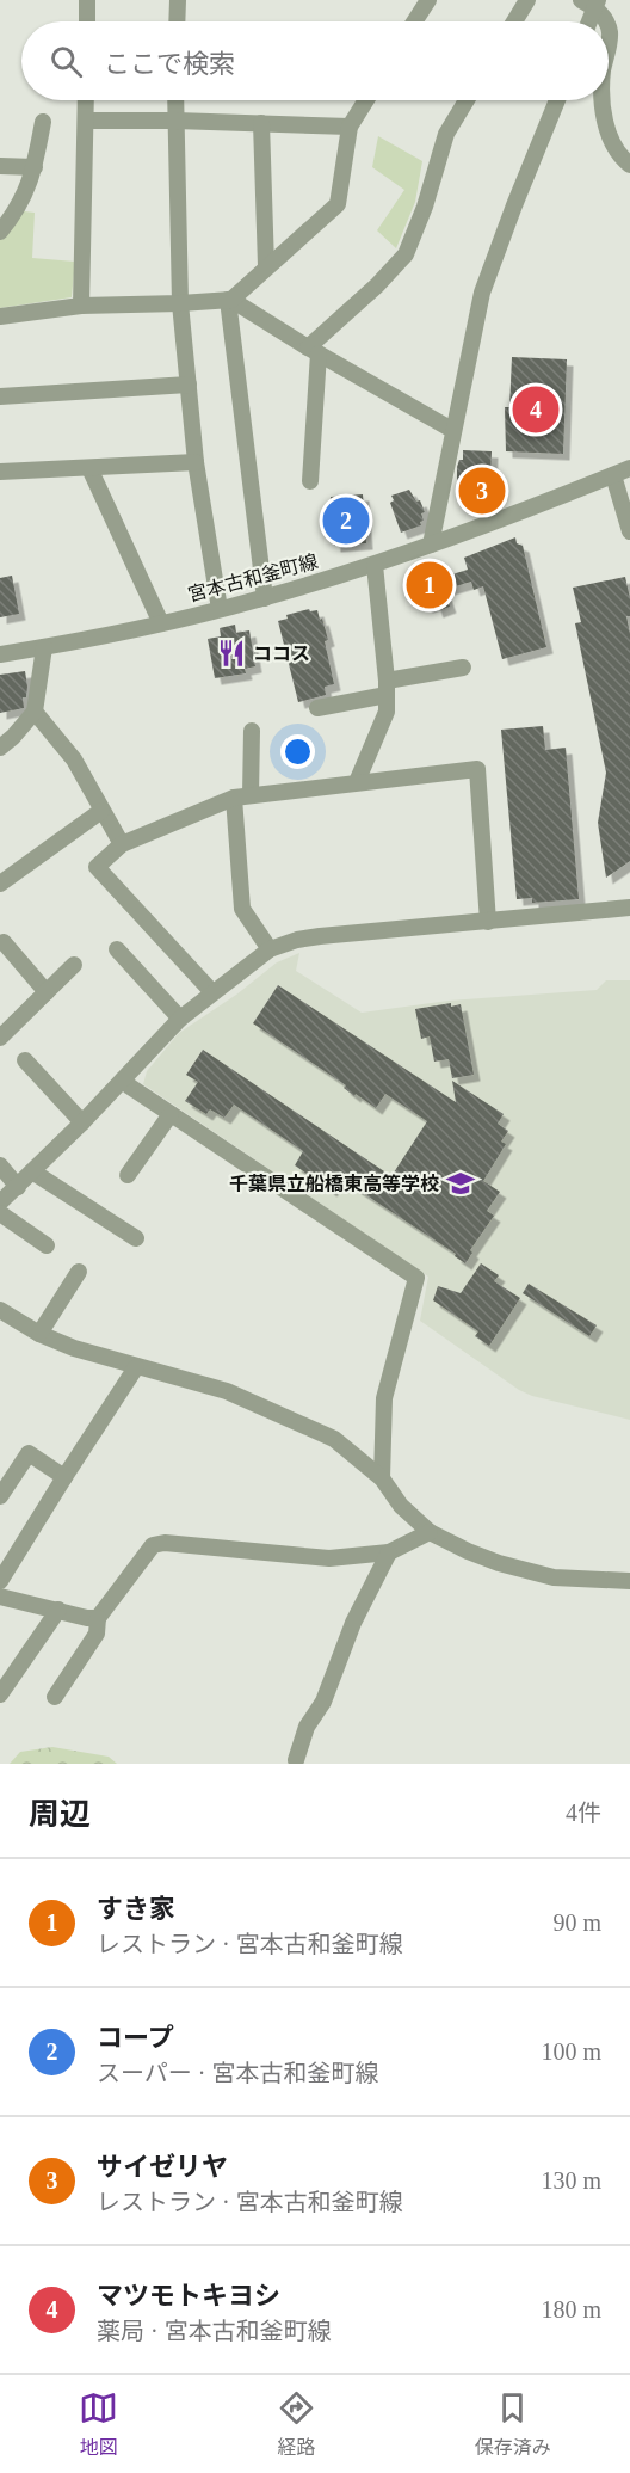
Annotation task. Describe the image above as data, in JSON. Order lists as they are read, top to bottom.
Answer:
{
  "streets": {
    "street": ["宮本古和釜町線"]
  },
  "places": {
    "restaurant": ["ココス"],
    "school or university": ["千葉県立船橋東高等学校"]
  },
  "page": {
    "search": "ここで検索",
    "pins": [
      "4",
      "3",
      "2",
      "1"
    ],
    "heading": ["周辺", "4件"],
    "list": [
      {
        "mark": "1",
        "name": "すき家",
        "note": "レストラン · 宮本古和釜町線",
        "value": "90 m"
      },
      {
        "mark": "2",
        "name": "コープ",
        "note": "スーパー · 宮本古和釜町線",
        "value": "100 m"
      },
      {
        "mark": "3",
        "name": "サイゼリヤ",
        "note": "レストラン · 宮本古和釜町線",
        "value": "130 m"
      },
      {
        "mark": "4",
        "name": "マツモトキヨシ",
        "note": "薬局 · 宮本古和釜町線",
        "value": "180 m"
      }
    ],
    "nav": ["地図", "経路", "保存済み"]
  }
}
